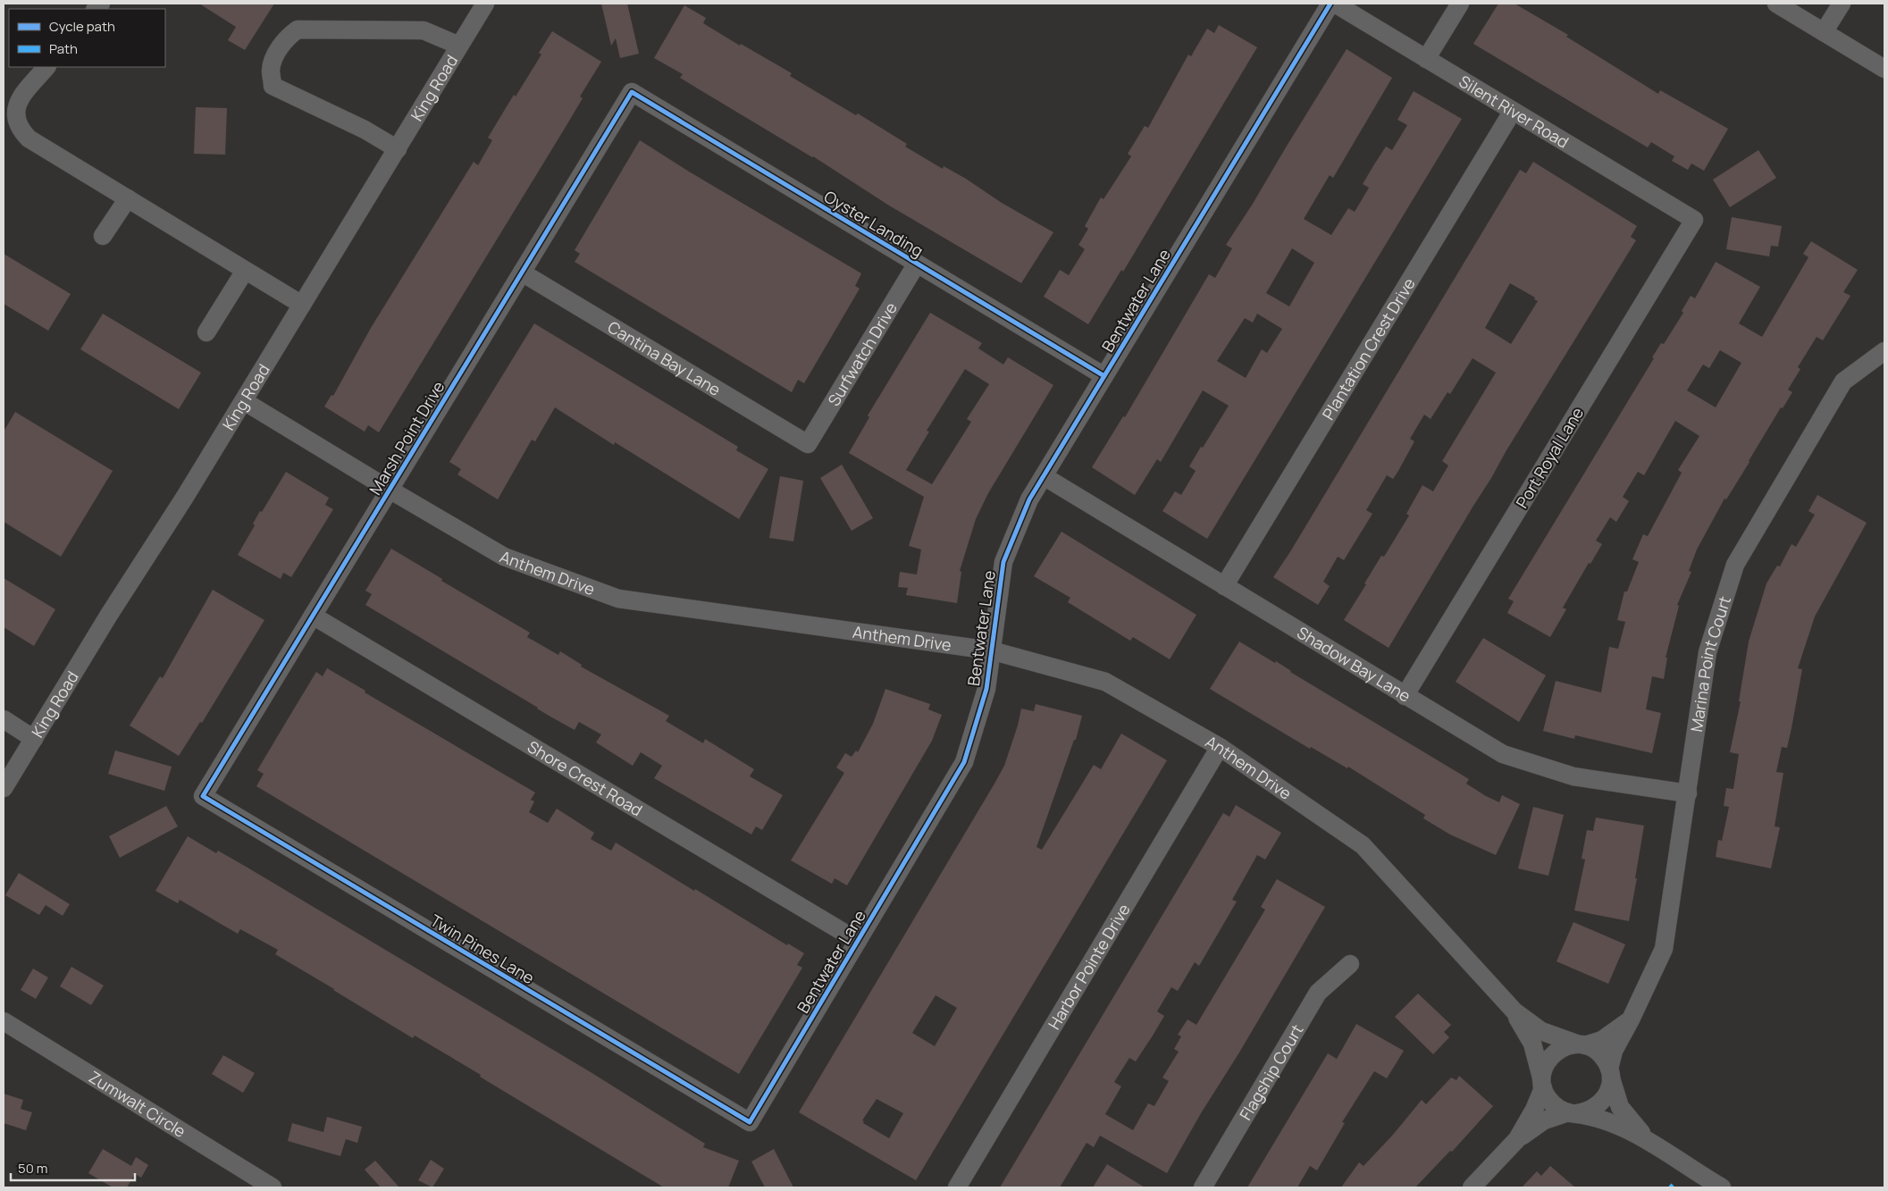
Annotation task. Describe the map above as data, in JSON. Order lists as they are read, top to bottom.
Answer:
{
  "streets": {
    "street": [
      "King Road",
      "Silent River Road",
      "Oyster Landing",
      "Bentwater Lane",
      "Plantation Crest Drive",
      "Surfwatch Drive",
      "Cantina Bay Lane",
      "Marsh Point Drive",
      "Port Royal Lane",
      "Anthem Drive",
      "Shadow Bay Lane",
      "Marina Point Court",
      "Shore Crest Road",
      "Twin Pines Lane",
      "Harbor Pointe Drive",
      "Flagship Court",
      "Zumwalt Circle"
    ]
  },
  "crossings": [
    ["King Road", "Anthem Drive"],
    ["Silent River Road", "Plantation Crest Drive"],
    ["Silent River Road", "Port Royal Lane"],
    ["Oyster Landing", "Bentwater Lane"],
    ["Oyster Landing", "Surfwatch Drive"],
    ["Oyster Landing", "Marsh Point Drive"],
    ["Bentwater Lane", "Anthem Drive"],
    ["Bentwater Lane", "Shadow Bay Lane"],
    ["Bentwater Lane", "Shore Crest Road"],
    ["Bentwater Lane", "Twin Pines Lane"],
    ["Plantation Crest Drive", "Shadow Bay Lane"],
    ["Surfwatch Drive", "Cantina Bay Lane"],
    ["Cantina Bay Lane", "Marsh Point Drive"],
    ["Marsh Point Drive", "Anthem Drive"],
    ["Marsh Point Drive", "Shore Crest Road"],
    ["Marsh Point Drive", "Twin Pines Lane"],
    ["Port Royal Lane", "Shadow Bay Lane"],
    ["Anthem Drive", "Marina Point Court"],
    ["Anthem Drive", "Harbor Pointe Drive"],
    ["Shadow Bay Lane", "Marina Point Court"]
  ],
  "legend": ["Cycle path", "Path"],
  "scale_bar": "50 m"
}
